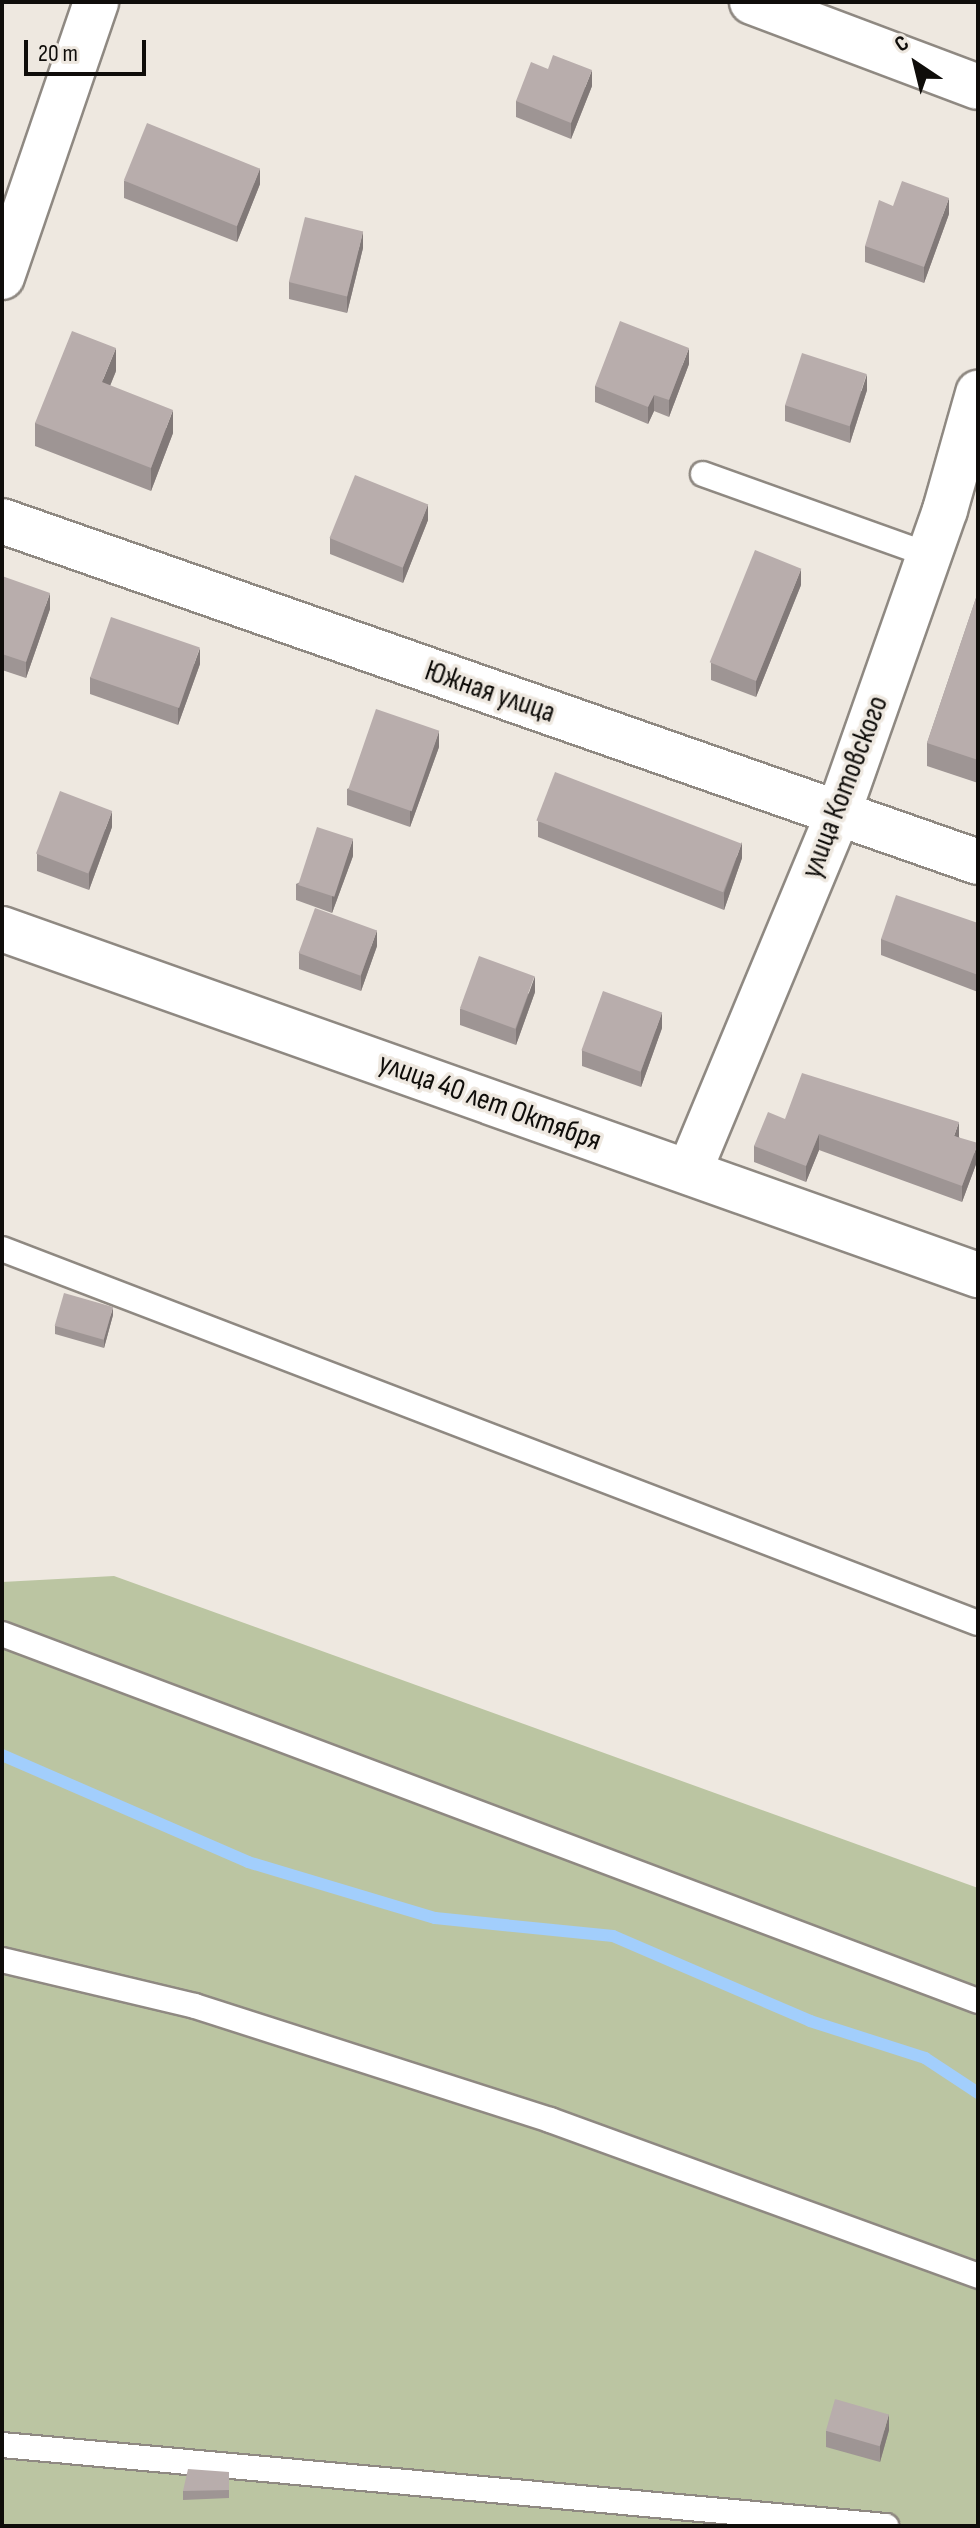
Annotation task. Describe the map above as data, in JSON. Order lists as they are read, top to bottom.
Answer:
{
  "streets": {
    "street": ["Южная улица", "улица Котовского", "улица 40 лет Октября"]
  },
  "crossings": [
    ["Южная улица", "улица Котовского"],
    ["улица Котовского", "улица 40 лет Октября"]
  ],
  "scale_bar": "20 m",
  "north": "top left"
}
